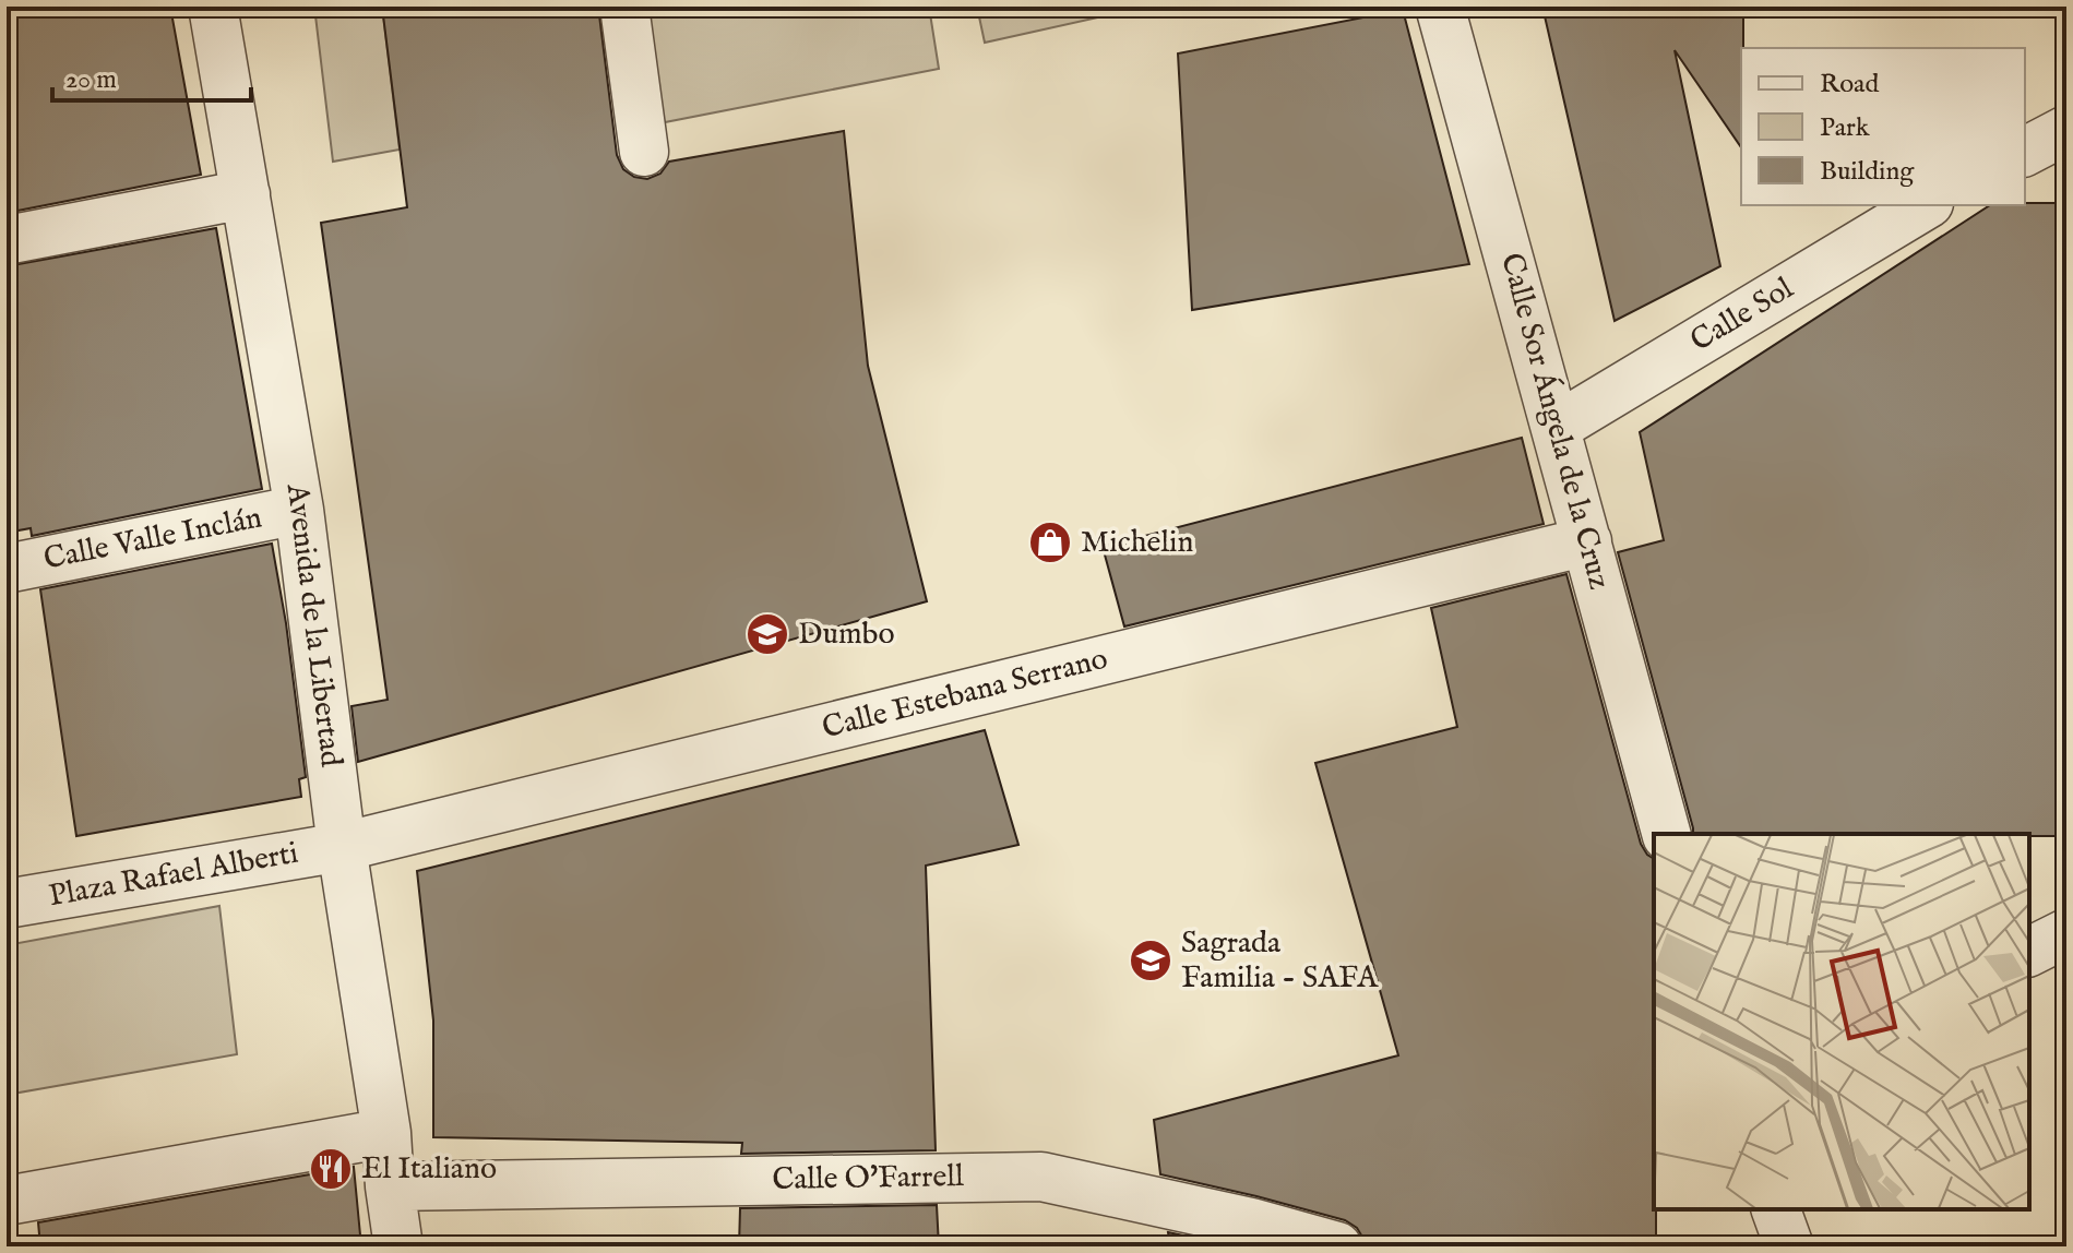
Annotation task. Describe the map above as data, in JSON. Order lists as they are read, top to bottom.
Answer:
{
  "streets": {
    "street": [
      "Calle Sol",
      "Calle Sor Ángela de la Cruz",
      "Calle Valle Inclán",
      "Avenida de la Libertad",
      "Calle Estebana Serrano",
      "Plaza Rafael Alberti",
      "Calle O'Farrell"
    ]
  },
  "crossings": [
    ["Calle Sol", "Calle Sor Ángela de la Cruz"],
    ["Calle Sor Ángela de la Cruz", "Calle Estebana Serrano"],
    ["Calle Valle Inclán", "Avenida de la Libertad"],
    ["Avenida de la Libertad", "Calle Estebana Serrano"],
    ["Avenida de la Libertad", "Plaza Rafael Alberti"],
    ["Avenida de la Libertad", "Calle O'Farrell"],
    ["Calle Estebana Serrano", "Plaza Rafael Alberti"]
  ],
  "places": {
    "shop": ["Michelin"],
    "school or university": ["Dumbo", "Sagrada Familia - SAFA"],
    "restaurant": ["El Italiano"]
  },
  "legend": ["Road", "Park", "Building"],
  "scale_bar": "20 m"
}
